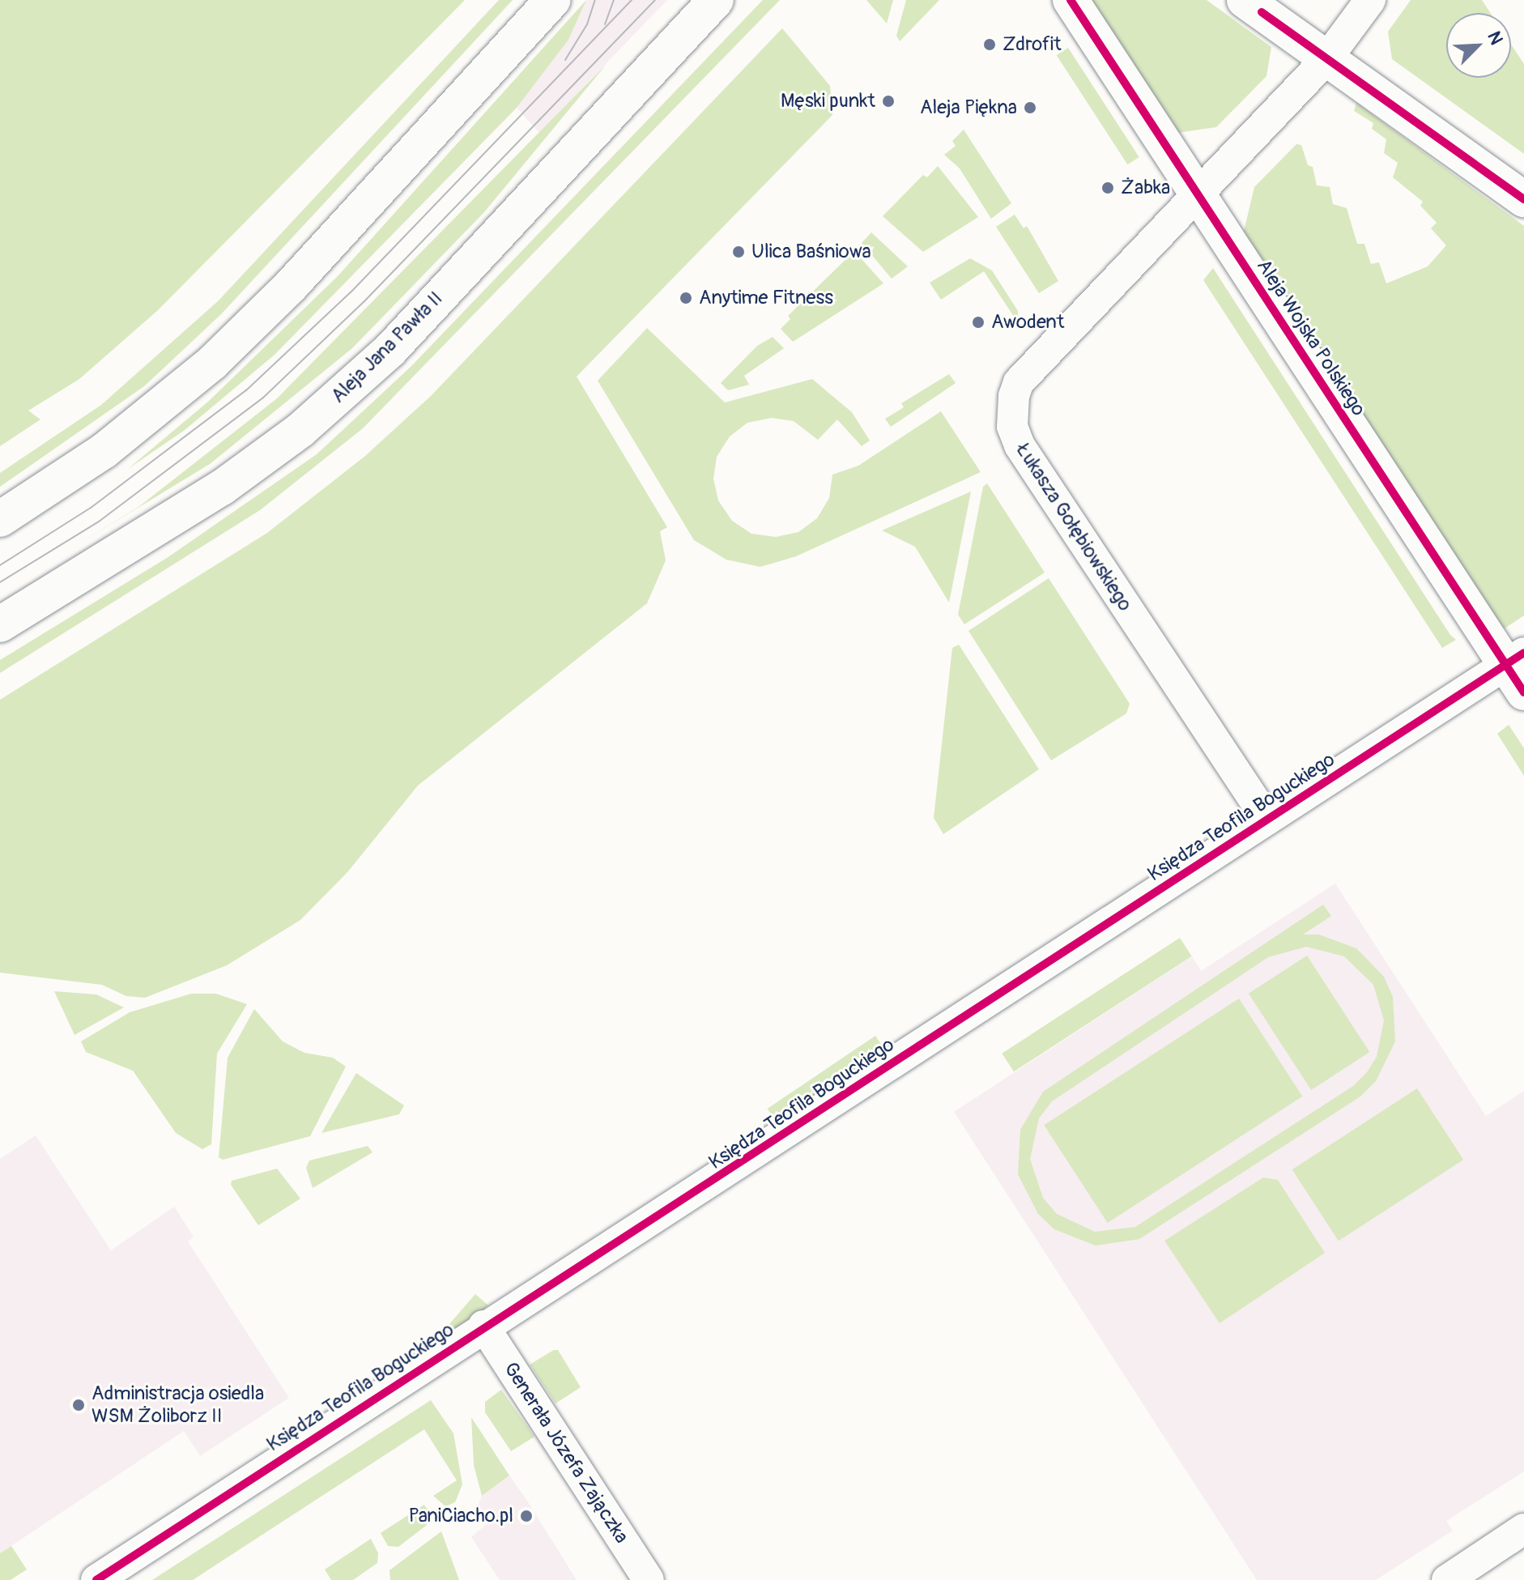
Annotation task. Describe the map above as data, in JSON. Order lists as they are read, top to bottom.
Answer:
{
  "streets": {
    "main road": ["Aleja Wojska Polskiego", "Aleja Jana Pawła II"],
    "street": ["Łukasza Gołębiowskiego", "Księdza Teofila Boguckiego", "Generała Józefa Zajączka"]
  },
  "crossings": [
    ["Aleja Wojska Polskiego", "Łukasza Gołębiowskiego"],
    ["Aleja Wojska Polskiego", "Księdza Teofila Boguckiego"],
    ["Łukasza Gołębiowskiego", "Księdza Teofila Boguckiego"],
    ["Księdza Teofila Boguckiego", "Generała Józefa Zajączka"]
  ],
  "places": [
    "Zdrofit",
    "Męski punkt",
    "Aleja Piękna",
    "Żabka",
    "Ulica Baśniowa",
    "Anytime Fitness",
    "Awodent",
    "Administracja osiedla WSM Żoliborz II",
    "PaniCiacho.pl"
  ],
  "north": "top right"
}
